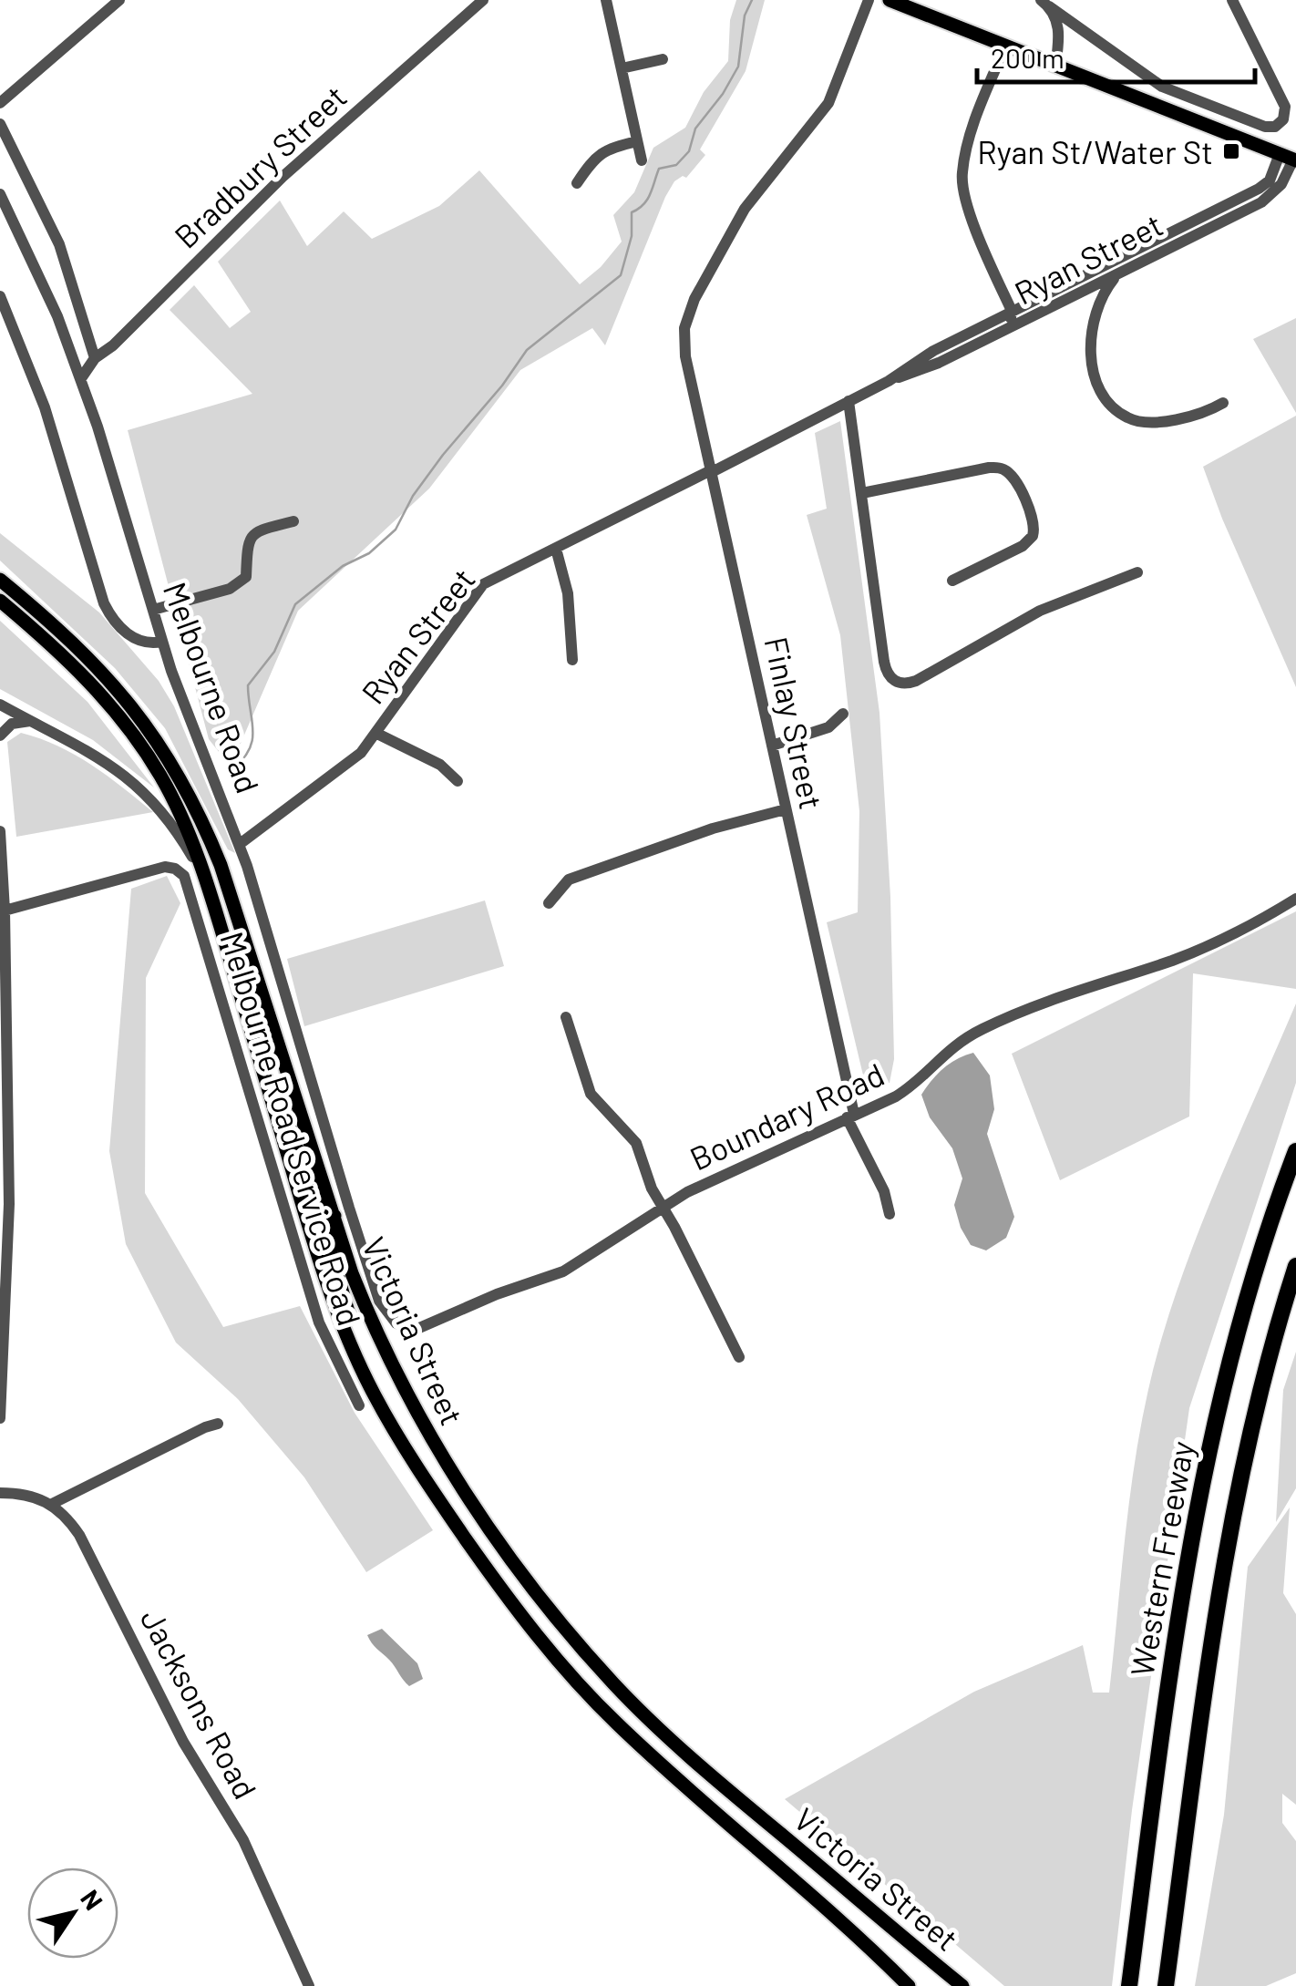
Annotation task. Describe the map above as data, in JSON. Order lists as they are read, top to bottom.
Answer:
{
  "streets": {
    "highway": ["Western Freeway"],
    "main road": ["Victoria Street"],
    "street": [
      "Bradbury Street",
      "Ryan Street",
      "Melbourne Road",
      "Finlay Street",
      "Boundary Road",
      "Melbourne Road Service Road",
      "Jacksons Road"
    ]
  },
  "crossings": [
    ["Bradbury Street", "Melbourne Road"],
    ["Ryan Street", "Melbourne Road"],
    ["Ryan Street", "Finlay Street"],
    ["Melbourne Road", "Boundary Road"],
    ["Finlay Street", "Boundary Road"]
  ],
  "places": {
    "transit": ["Ryan St/Water St"]
  },
  "scale_bar": "200 m",
  "north": "top right"
}
